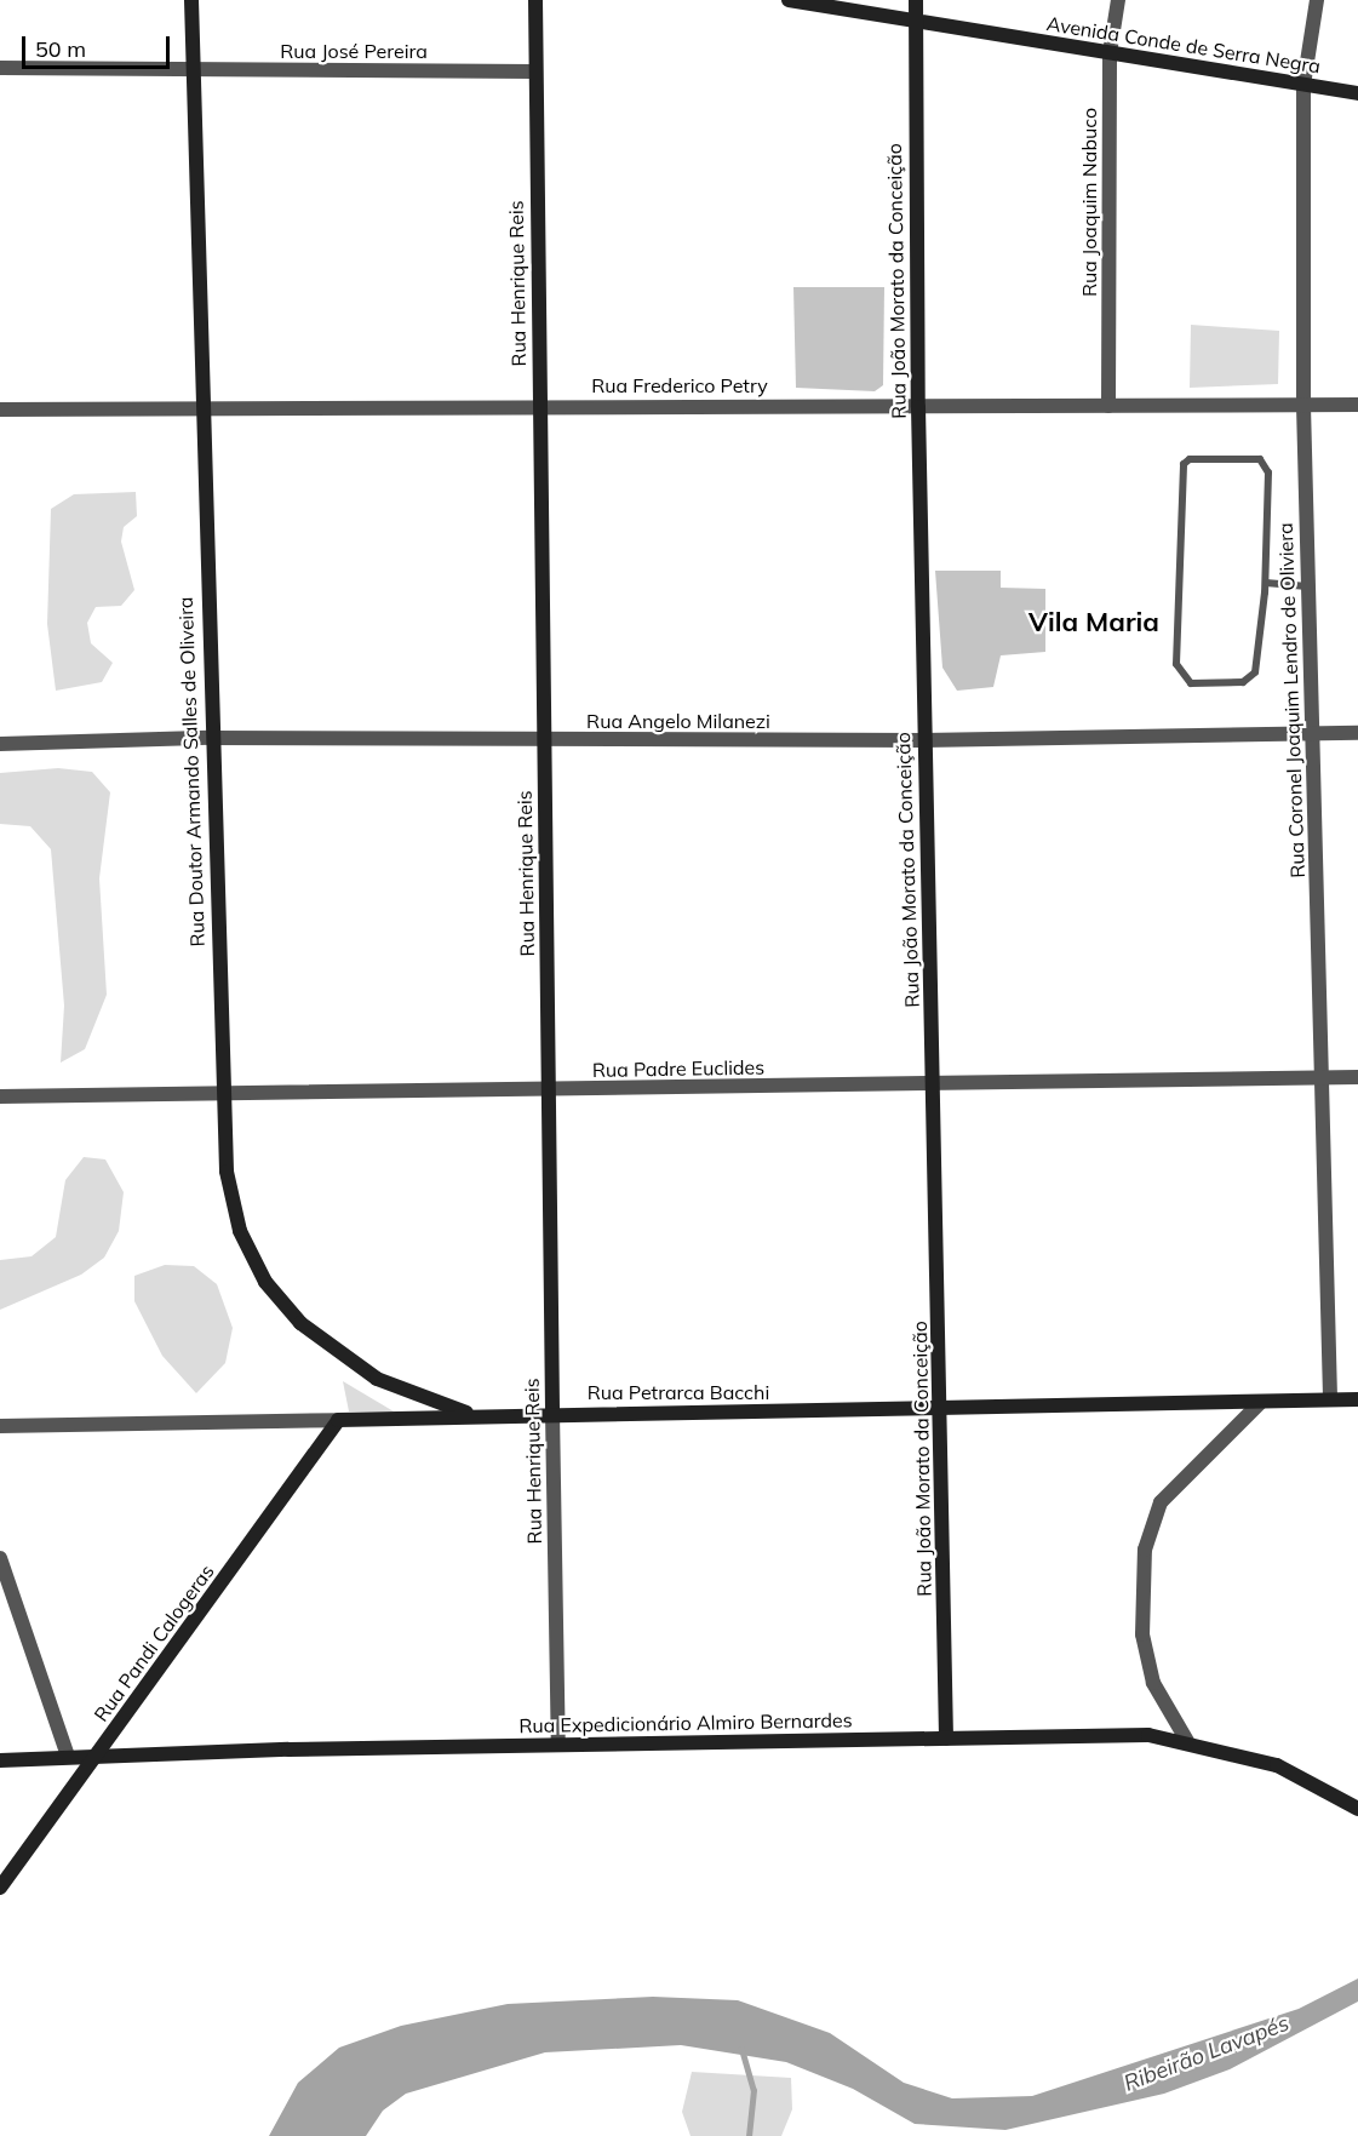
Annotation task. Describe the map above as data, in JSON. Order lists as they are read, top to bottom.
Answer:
{
  "streets": {
    "street": [
      "Avenida Conde de Serra Negra",
      "Rua José Pereira",
      "Rua Joaquim Nabuco",
      "Rua João Morato da Conceição",
      "Rua Henrique Reis",
      "Rua Frederico Petry",
      "Rua Coronel Joaquim Lendro de Oliviera",
      "Rua Angelo Milanezi",
      "Rua Doutor Armando Salles de Oliveira",
      "Rua Padre Euclides",
      "Rua Petrarca Bacchi",
      "Rua Pandi Calogeras",
      "Rua Expedicionário Almiro Bernardes"
    ]
  },
  "crossings": [
    ["Avenida Conde de Serra Negra", "Rua Joaquim Nabuco"],
    ["Avenida Conde de Serra Negra", "Rua João Morato da Conceição"],
    ["Avenida Conde de Serra Negra", "Rua Coronel Joaquim Lendro de Oliviera"],
    ["Rua José Pereira", "Rua Henrique Reis"],
    ["Rua José Pereira", "Rua Doutor Armando Salles de Oliveira"],
    ["Rua Joaquim Nabuco", "Rua Frederico Petry"],
    ["Rua João Morato da Conceição", "Rua Frederico Petry"],
    ["Rua João Morato da Conceição", "Rua Angelo Milanezi"],
    ["Rua João Morato da Conceição", "Rua Padre Euclides"],
    ["Rua João Morato da Conceição", "Rua Petrarca Bacchi"],
    ["Rua João Morato da Conceição", "Rua Expedicionário Almiro Bernardes"],
    ["Rua Henrique Reis", "Rua Frederico Petry"],
    ["Rua Henrique Reis", "Rua Angelo Milanezi"],
    ["Rua Henrique Reis", "Rua Padre Euclides"],
    ["Rua Henrique Reis", "Rua Petrarca Bacchi"],
    ["Rua Henrique Reis", "Rua Expedicionário Almiro Bernardes"],
    ["Rua Frederico Petry", "Rua Coronel Joaquim Lendro de Oliviera"],
    ["Rua Frederico Petry", "Rua Doutor Armando Salles de Oliveira"],
    ["Rua Coronel Joaquim Lendro de Oliviera", "Rua Angelo Milanezi"],
    ["Rua Coronel Joaquim Lendro de Oliviera", "Rua Padre Euclides"],
    ["Rua Coronel Joaquim Lendro de Oliviera", "Rua Petrarca Bacchi"],
    ["Rua Angelo Milanezi", "Rua Doutor Armando Salles de Oliveira"],
    ["Rua Doutor Armando Salles de Oliveira", "Rua Padre Euclides"],
    ["Rua Doutor Armando Salles de Oliveira", "Rua Petrarca Bacchi"],
    ["Rua Petrarca Bacchi", "Rua Pandi Calogeras"],
    ["Rua Pandi Calogeras", "Rua Expedicionário Almiro Bernardes"]
  ],
  "districts": ["Vila Maria"],
  "water": ["Ribeirão Lavapés"],
  "scale_bar": "50 m"
}
